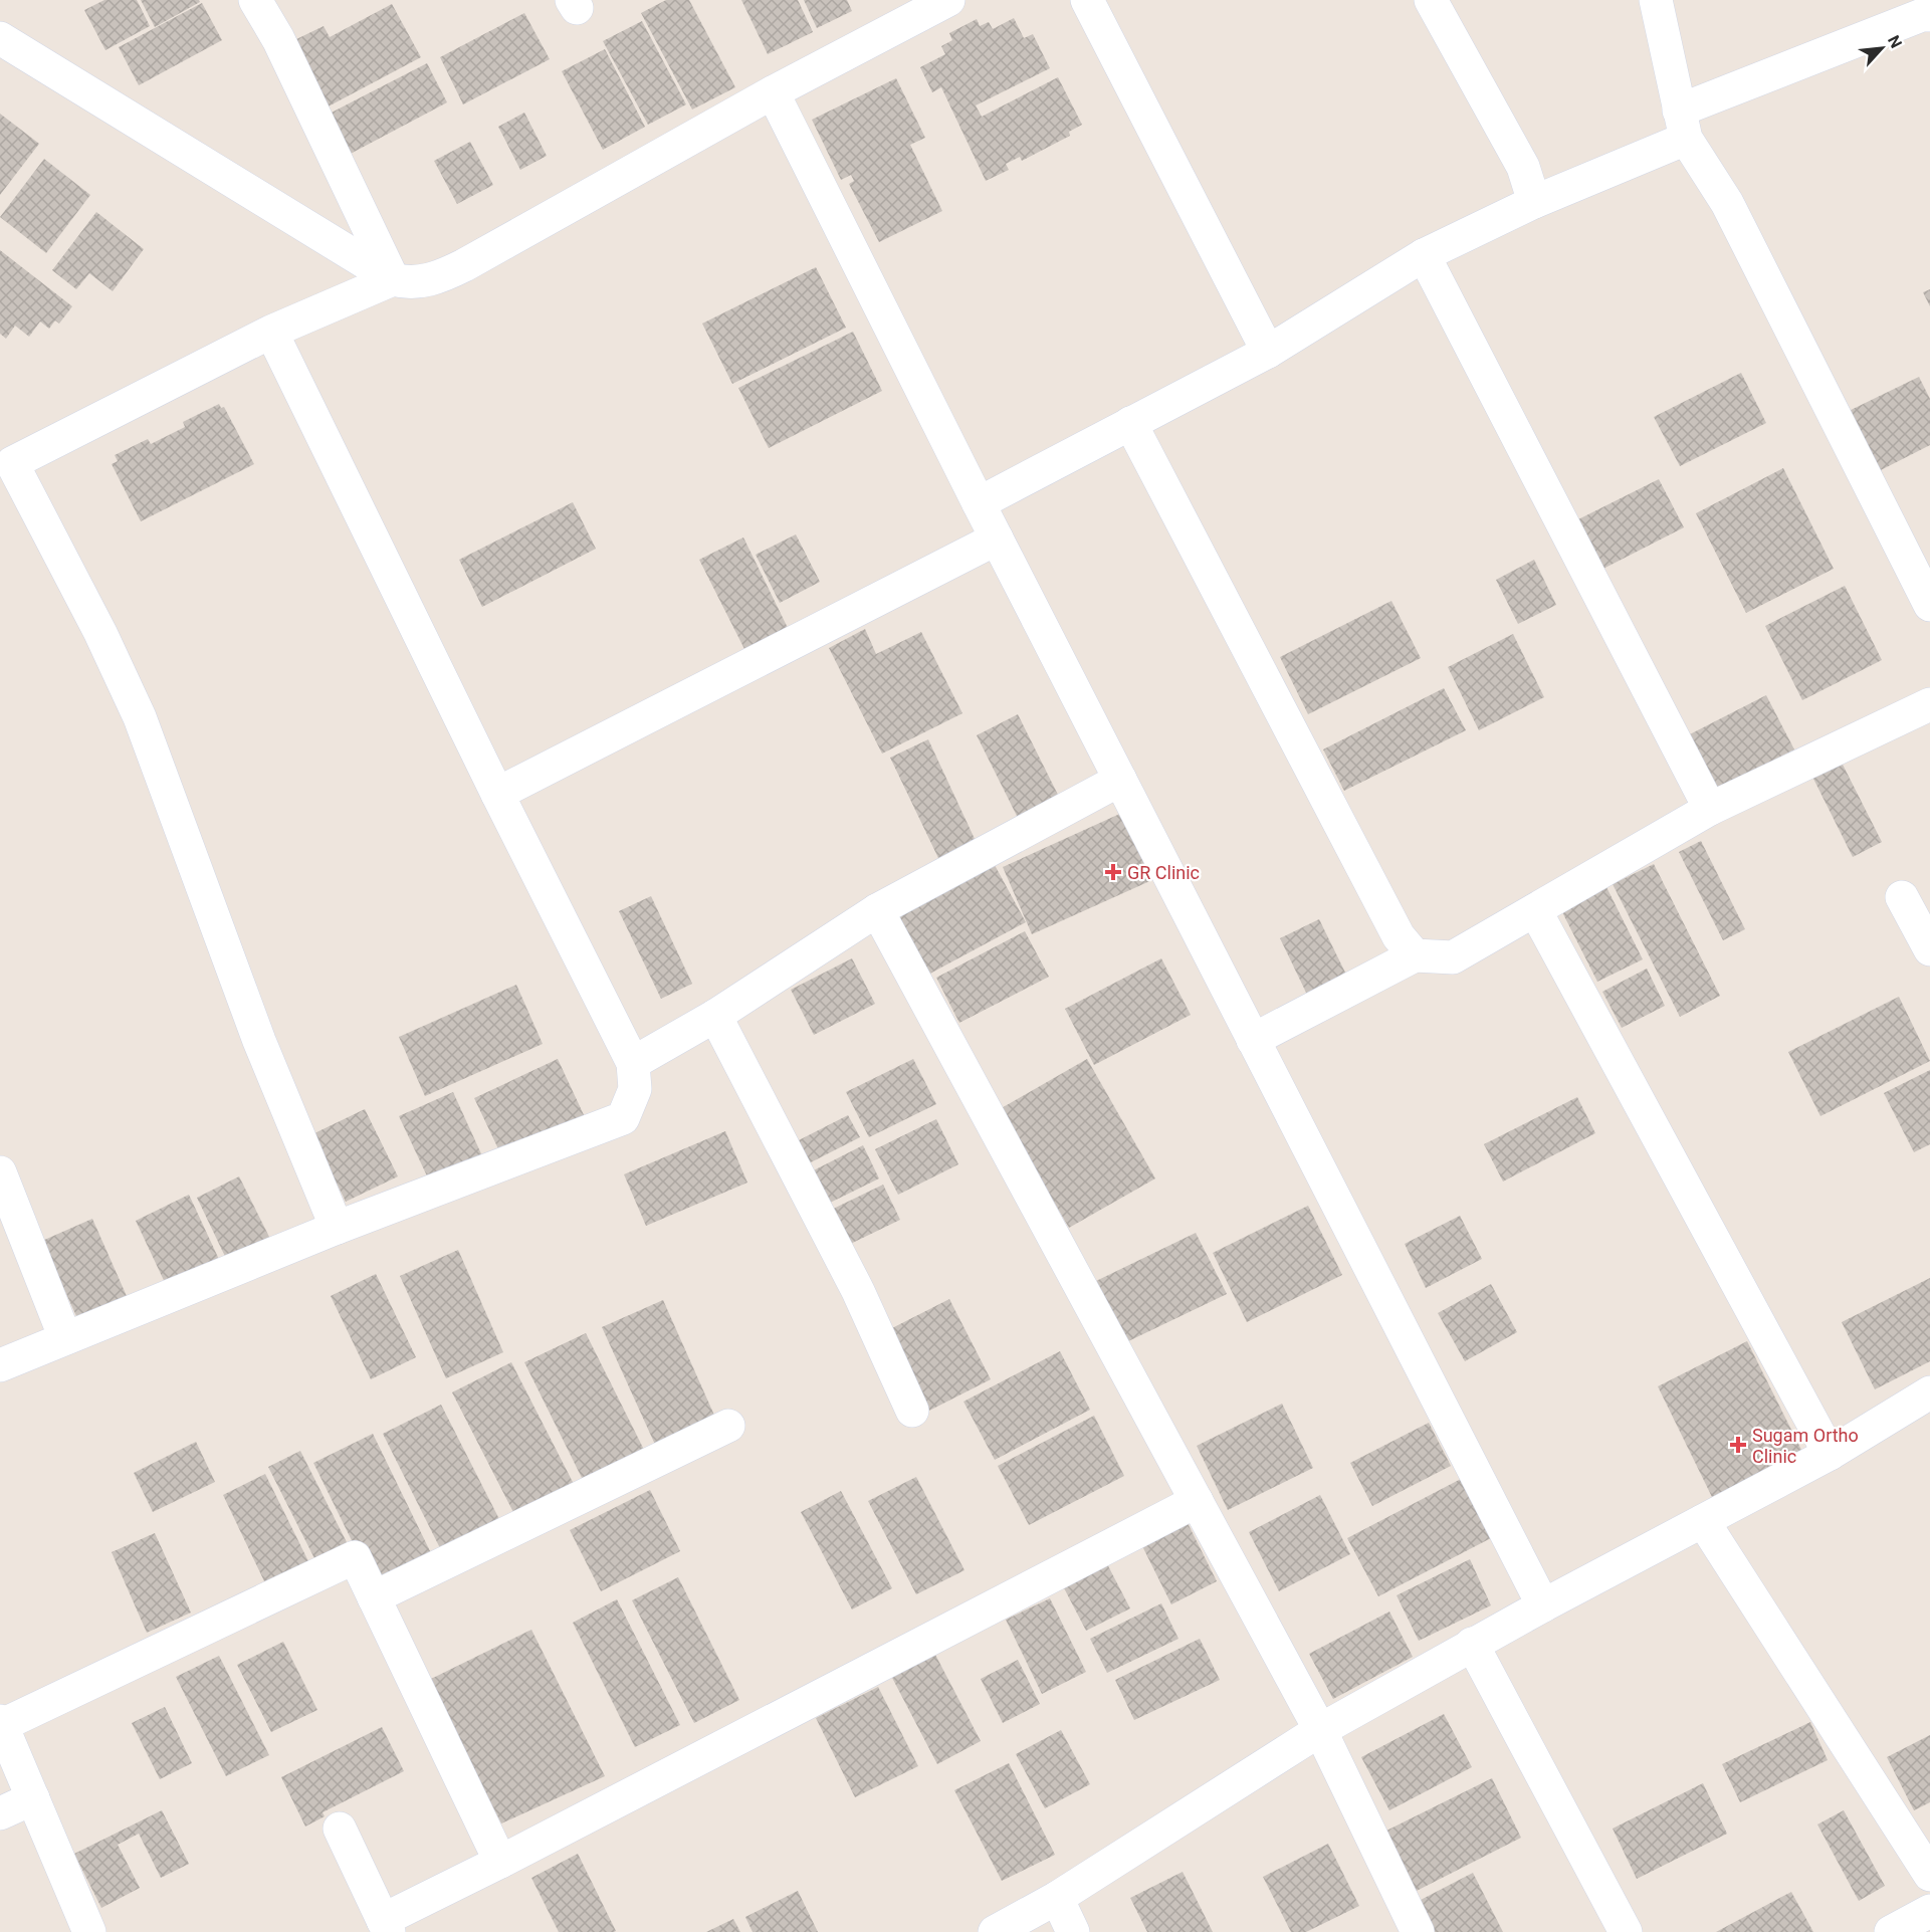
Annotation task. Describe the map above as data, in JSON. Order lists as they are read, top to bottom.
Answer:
{
  "places": {
    "health": ["GR Clinic", "Sugam Ortho Clinic"]
  },
  "north": "top right"
}
